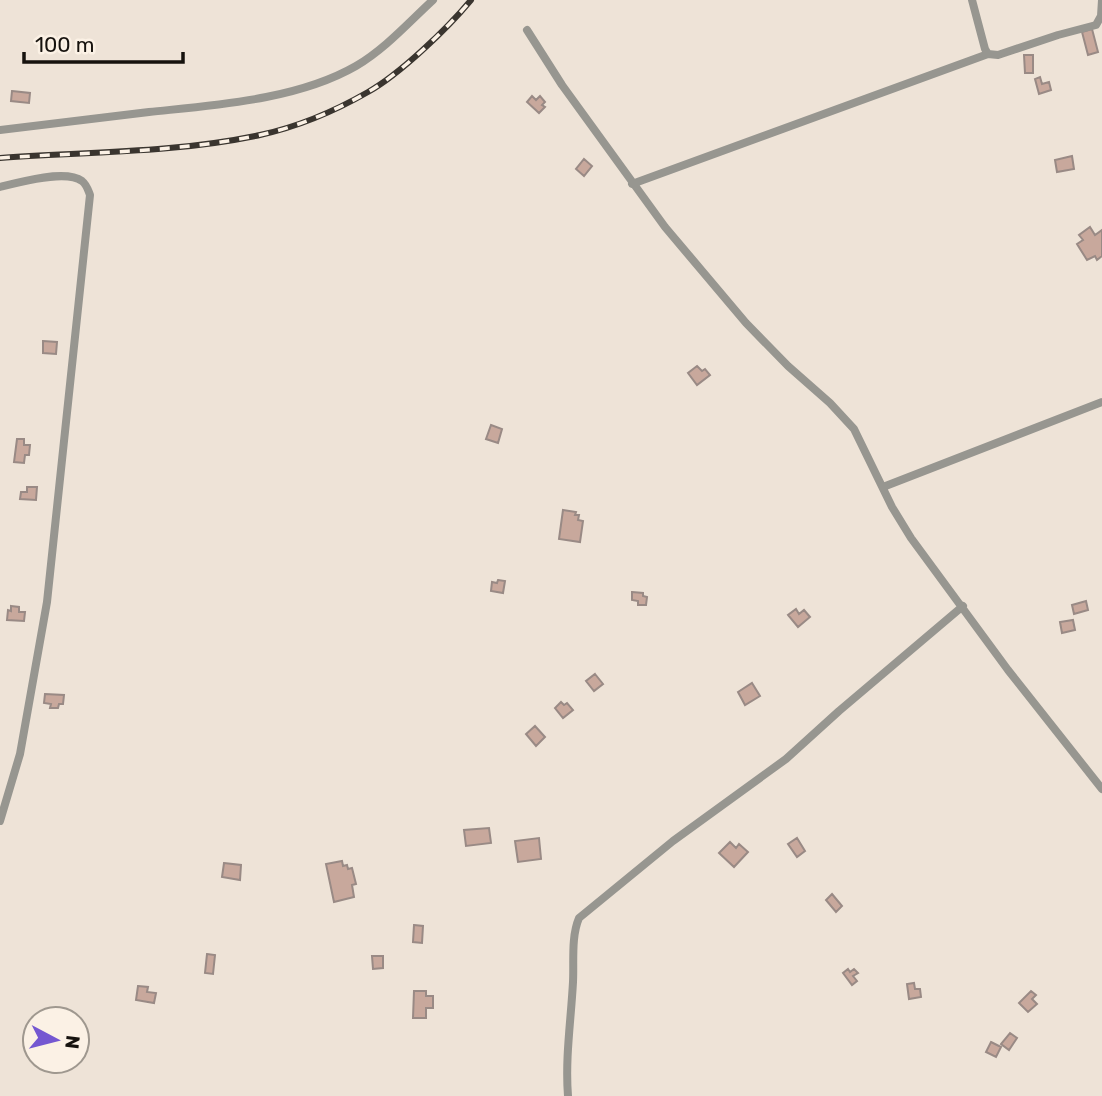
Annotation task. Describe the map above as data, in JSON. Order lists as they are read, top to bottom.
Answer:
{
  "scale_bar": "100 m",
  "north": "right"
}
